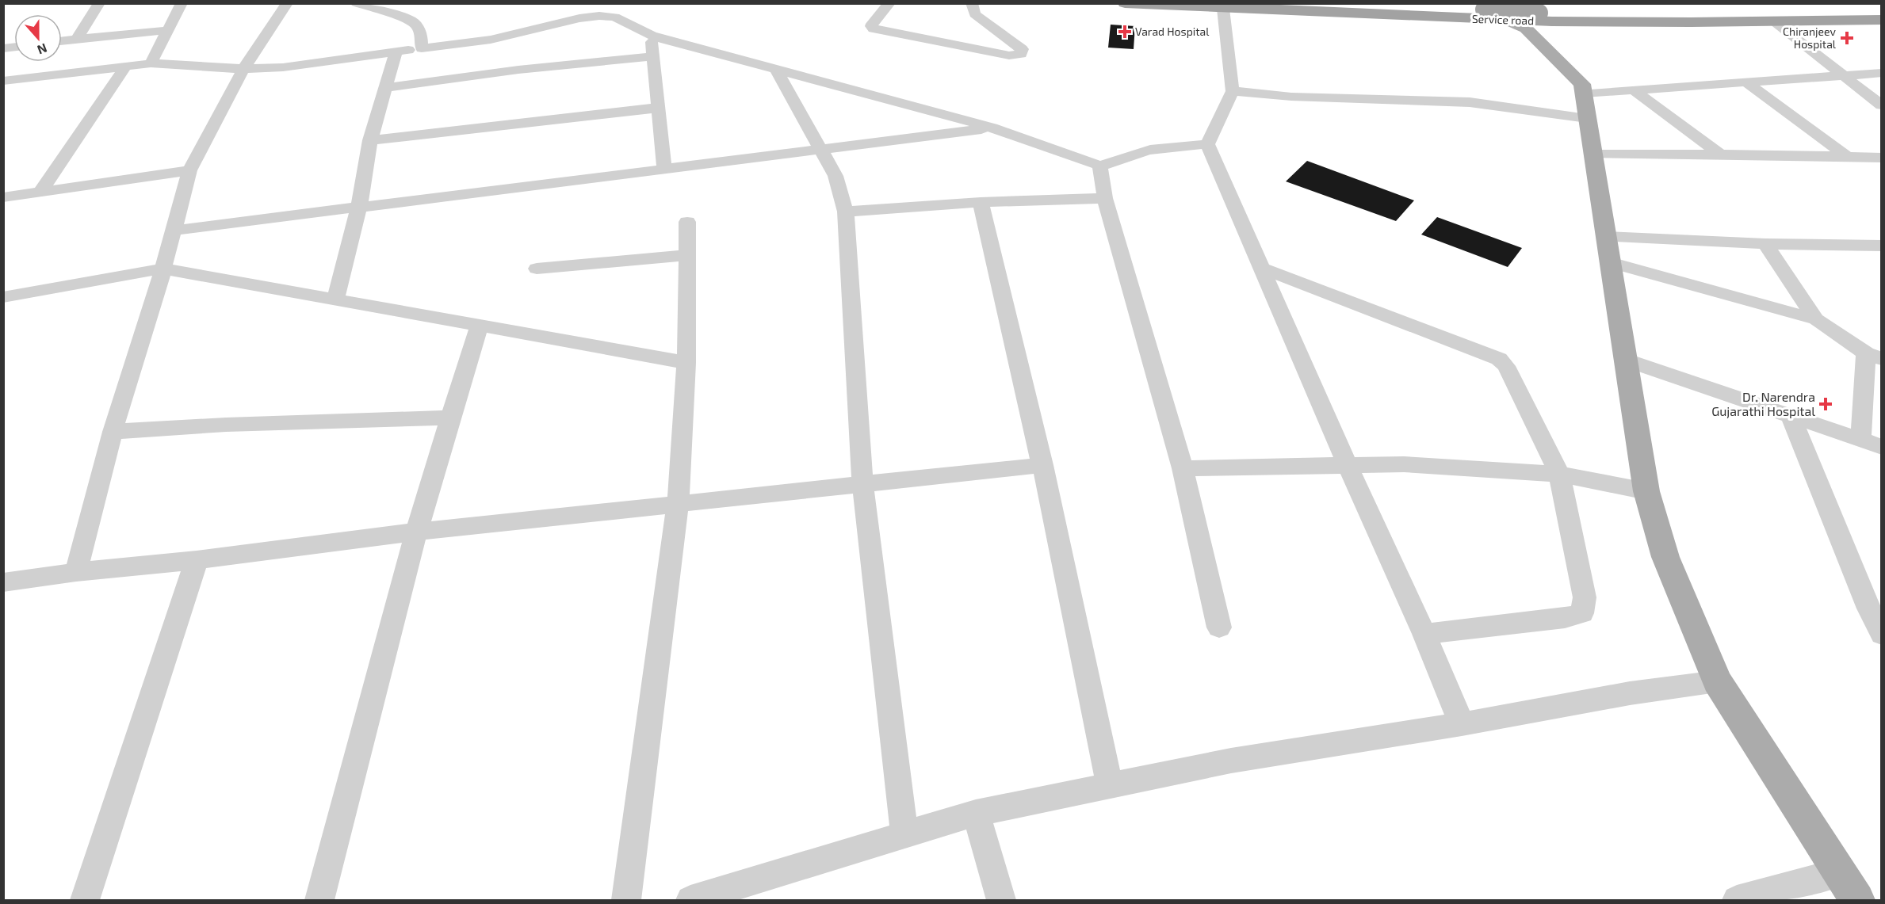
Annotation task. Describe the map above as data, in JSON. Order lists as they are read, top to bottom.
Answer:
{
  "streets": {
    "highway": ["Service road"]
  },
  "places": {
    "health": ["Varad Hospital", "Chiranjeev Hospital", "Dr. Narendra Gujarathi Hospital"]
  },
  "north": "bottom"
}
